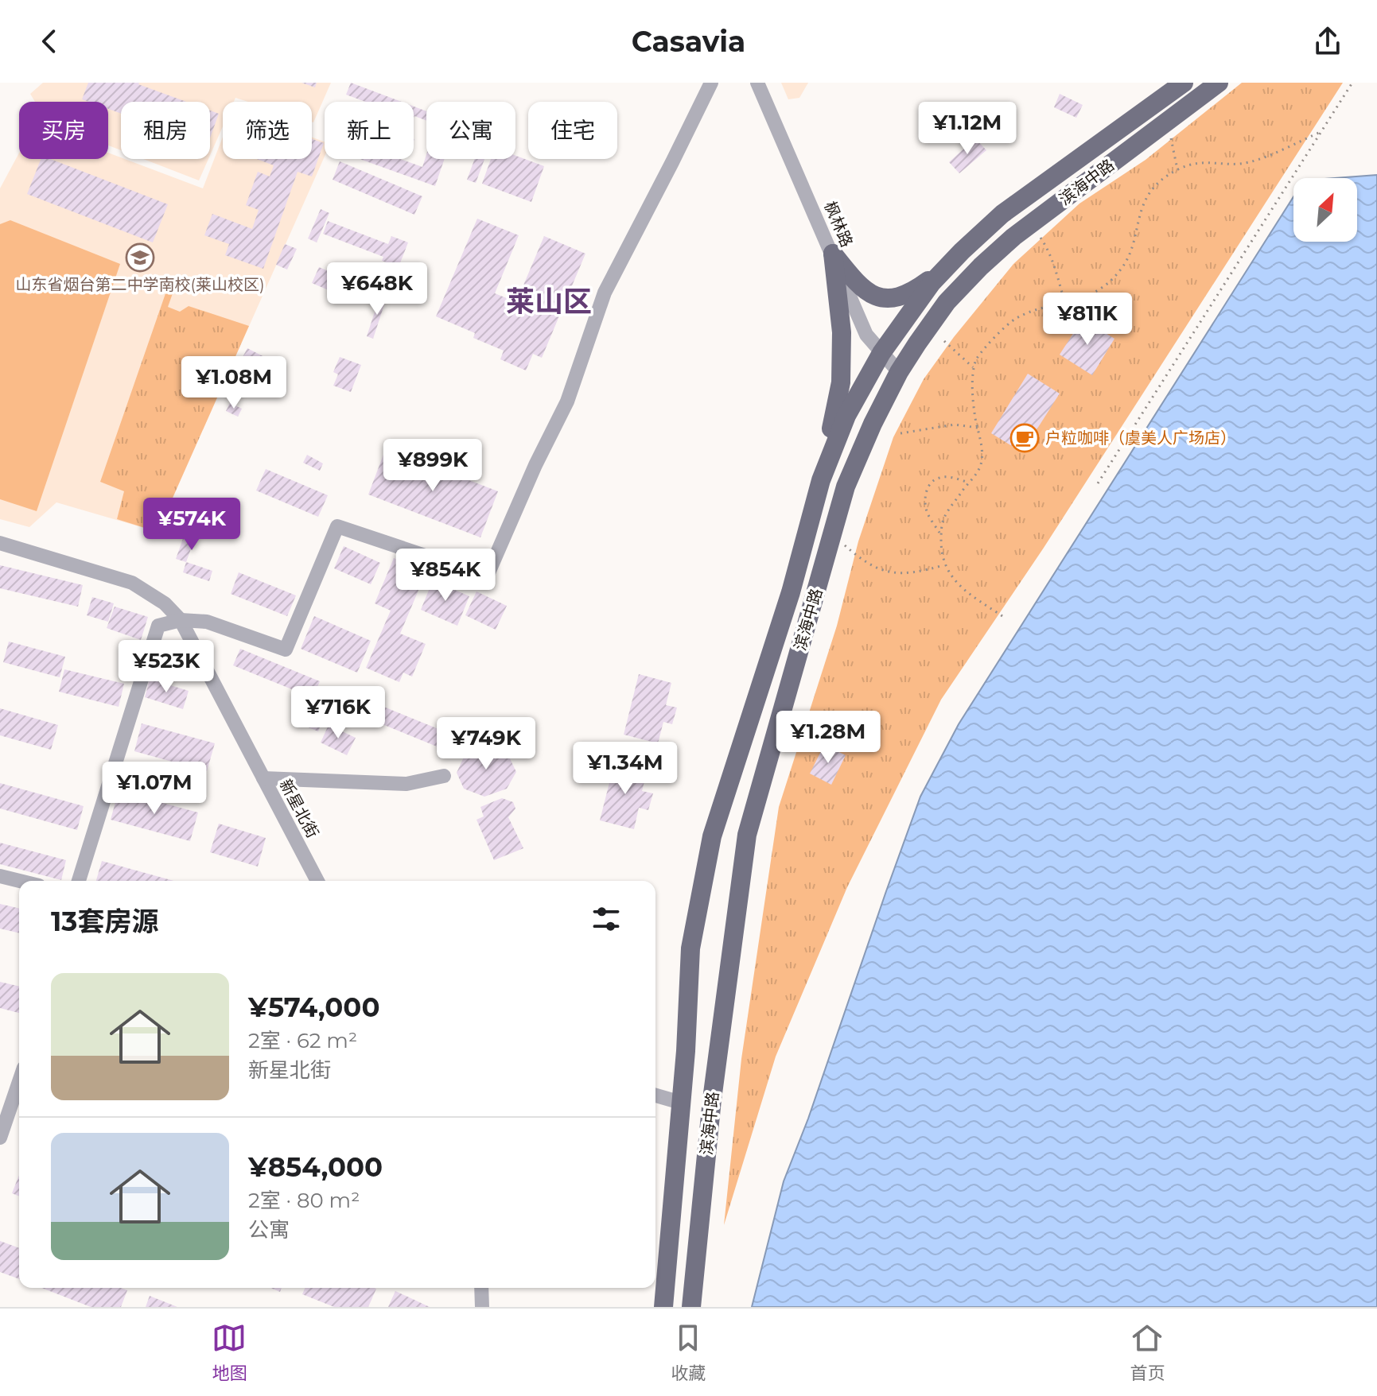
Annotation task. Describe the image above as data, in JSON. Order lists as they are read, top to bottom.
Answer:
{
  "streets": {
    "main road": ["滨海中路"],
    "street": ["枫林路", "新星北街"]
  },
  "crossings": [
    ["滨海中路", "枫林路"]
  ],
  "districts": ["莱山区"],
  "places": {
    "school or university": ["山东省烟台第二中学南校(莱山校区)"],
    "cafe": ["户粒咖啡（虞美人广场店）"]
  },
  "north": "top right",
  "page": {
    "header": "Casavia",
    "price": [
      "¥1.12M",
      "¥648K",
      "¥811K",
      "¥1.08M",
      "¥899K",
      "¥574K",
      "¥854K",
      "¥523K",
      "¥716K",
      "¥1.28M",
      "¥749K",
      "¥1.34M",
      "¥1.07M"
    ],
    "chip": [
      "买房",
      "租房",
      "筛选",
      "新上",
      "公寓",
      "住宅"
    ],
    "heading": "13套房源",
    "list": [
      {
        "name": "¥574,000",
        "note": "2室 · 62 m² · 新星北街"
      },
      {
        "name": "¥854,000",
        "note": "2室 · 80 m² · 公寓"
      }
    ],
    "tabs": ["地图", "收藏", "首页"]
  }
}
